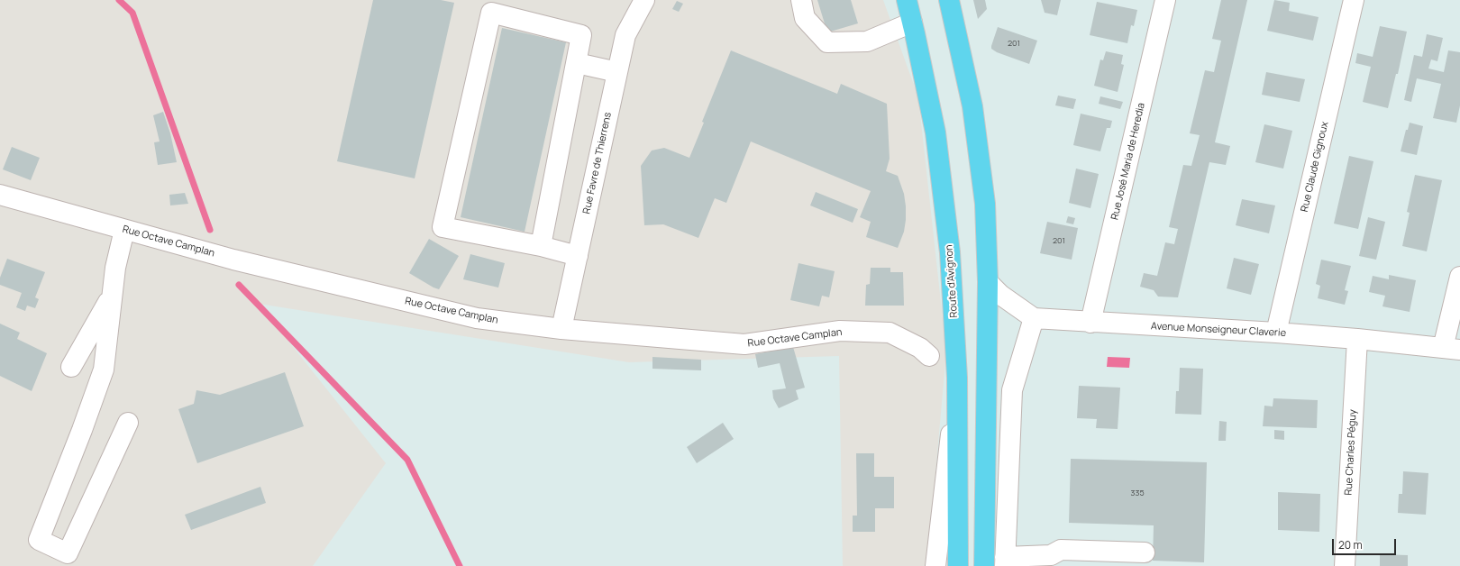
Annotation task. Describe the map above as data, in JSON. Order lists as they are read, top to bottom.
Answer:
{
  "streets": {
    "main road": ["Route d'Avignon"],
    "street": [
      "Rue José Maria de Heredia",
      "Rue Favre de Thierrens",
      "Rue Claude Gignoux",
      "Rue Octave Camplan",
      "Avenue Monseigneur Claverie",
      "Rue Charles Péguy"
    ]
  },
  "crossings": [
    ["Rue José Maria de Heredia", "Avenue Monseigneur Claverie"],
    ["Rue Favre de Thierrens", "Rue Octave Camplan"],
    ["Rue Claude Gignoux", "Avenue Monseigneur Claverie"],
    ["Avenue Monseigneur Claverie", "Rue Charles Péguy"]
  ],
  "house_numbers": ["201", "201", "335"],
  "scale_bar": "20 m"
}
